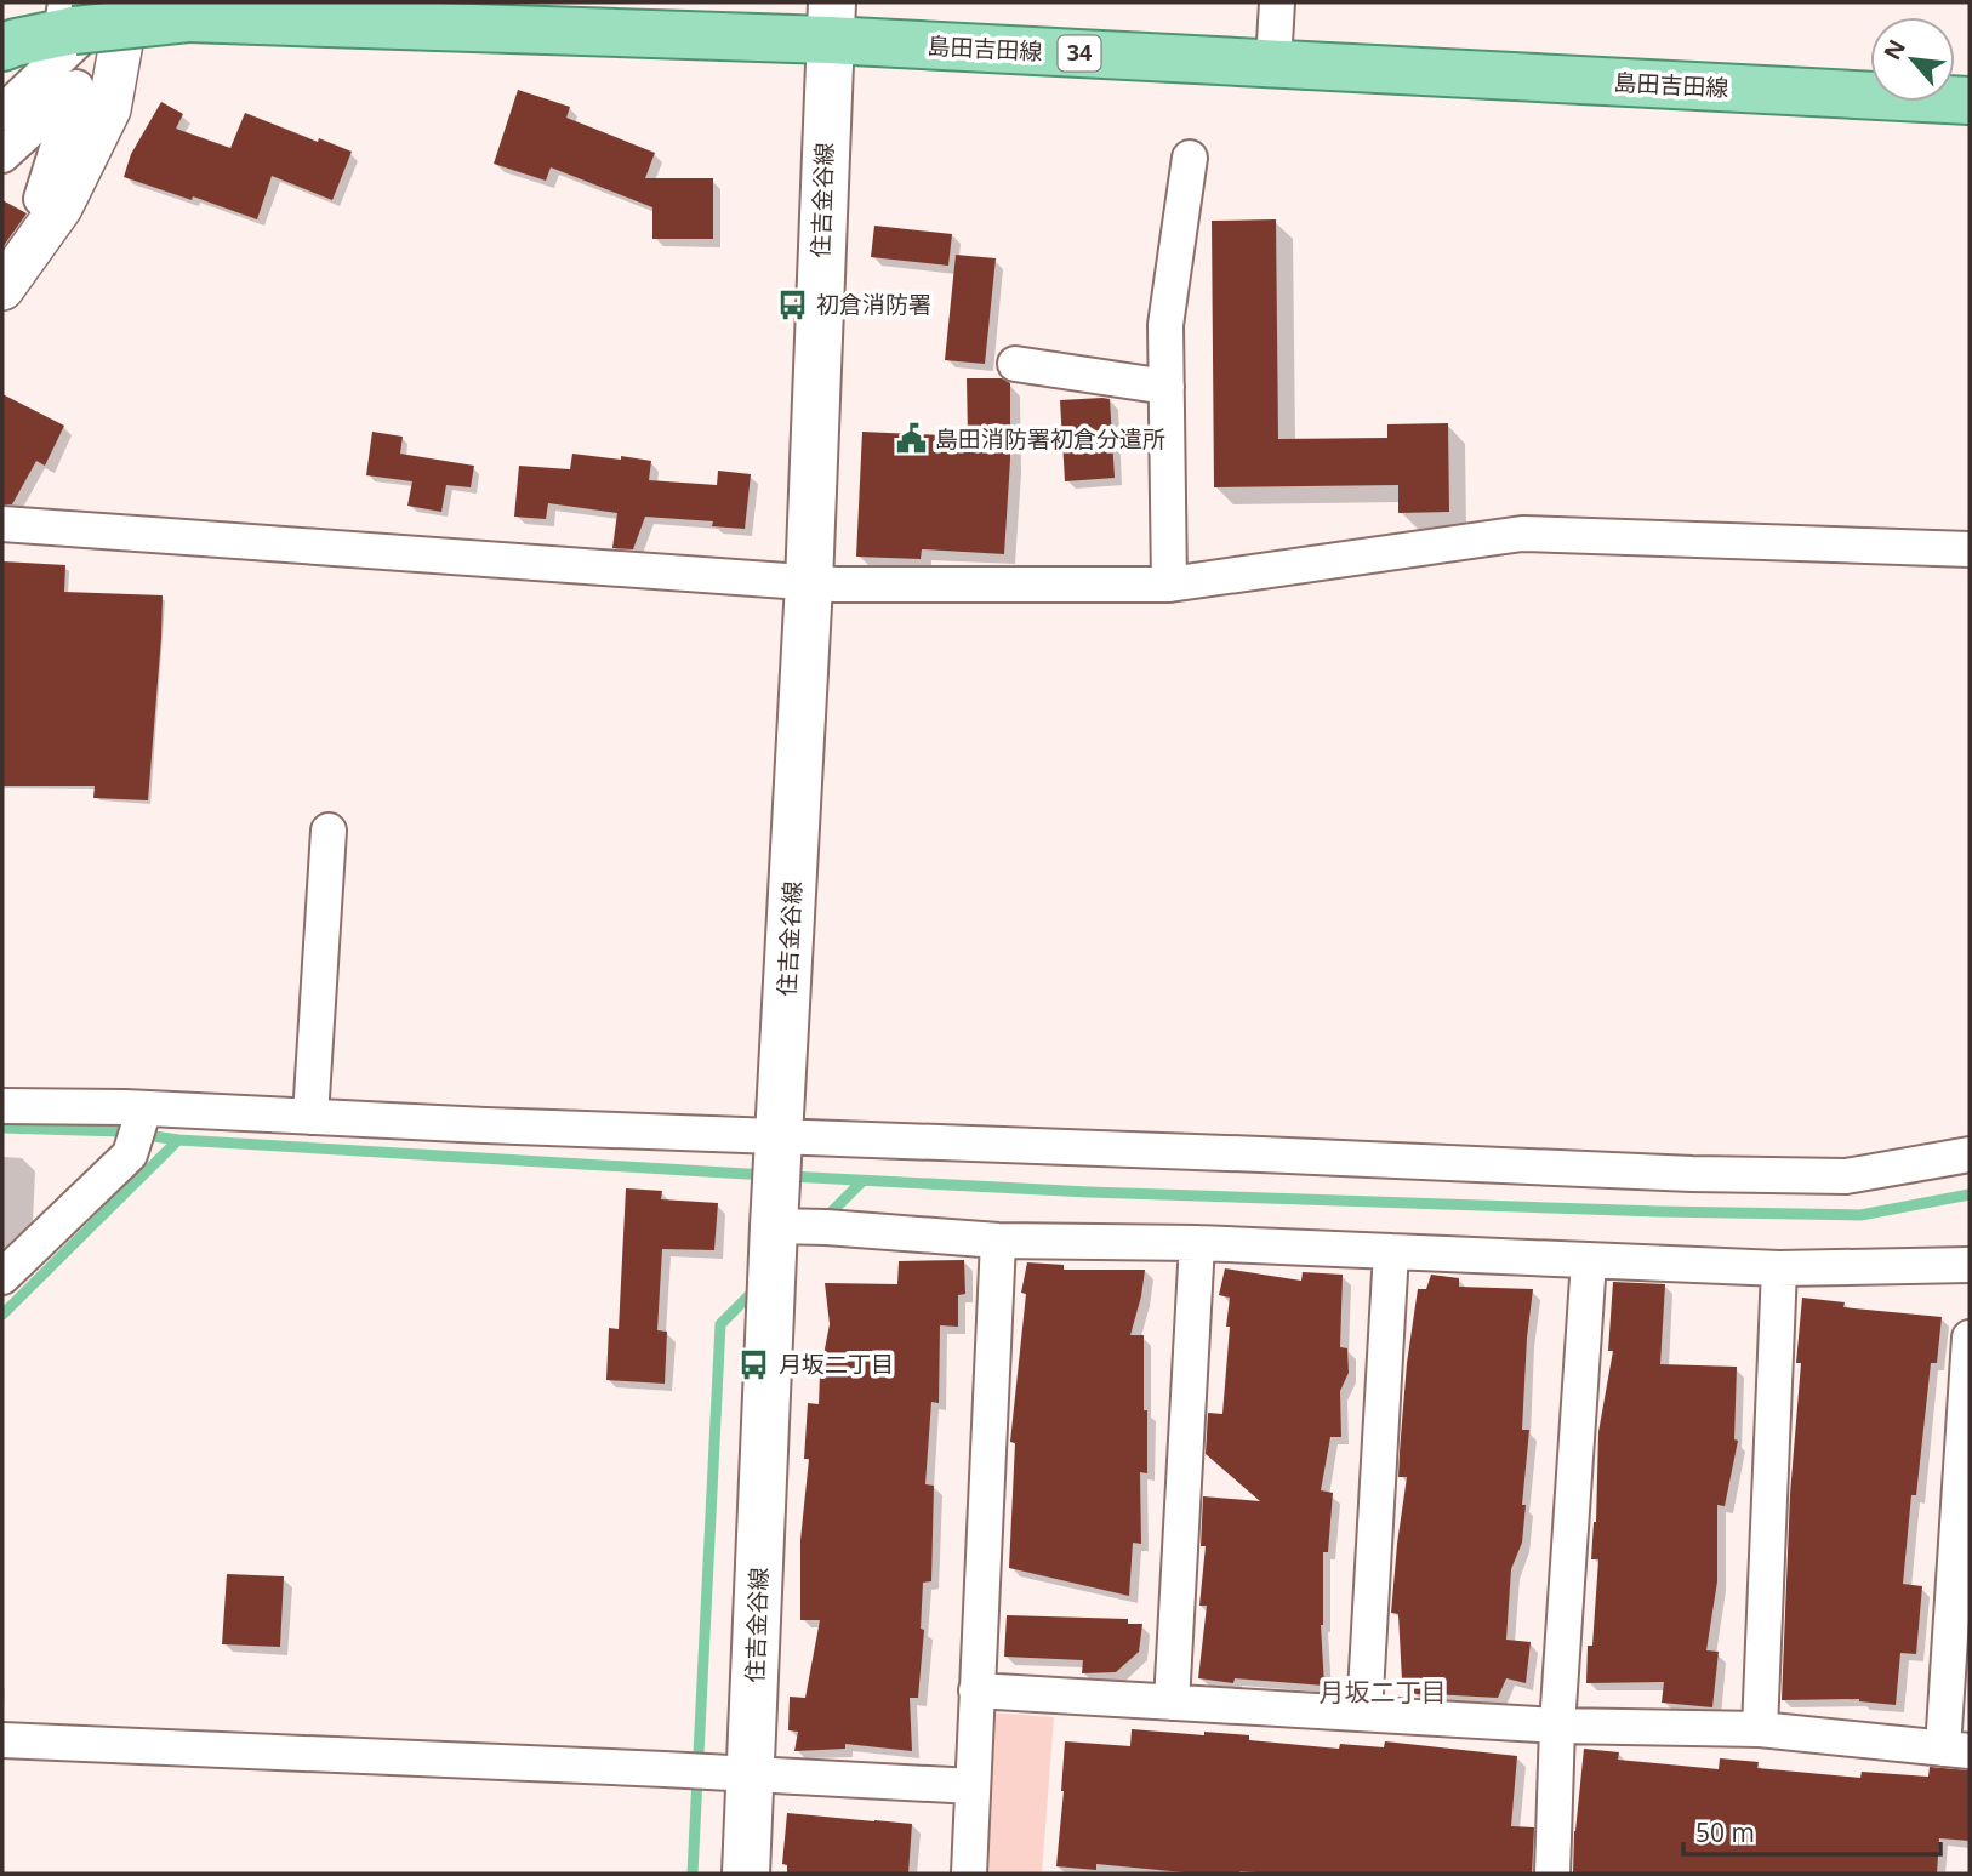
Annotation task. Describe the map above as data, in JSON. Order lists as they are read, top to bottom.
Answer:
{
  "streets": {
    "main road": ["島田吉田線", "34", "住吉金谷線"]
  },
  "crossings": [
    ["島田吉田線", "住吉金谷線"]
  ],
  "districts": ["月坂二丁目"],
  "places": {
    "bus stop": ["初倉消防署", "月坂二丁目"],
    "public building": ["島田消防署初倉分遣所"]
  },
  "scale_bar": "50 m",
  "north": "top left"
}
